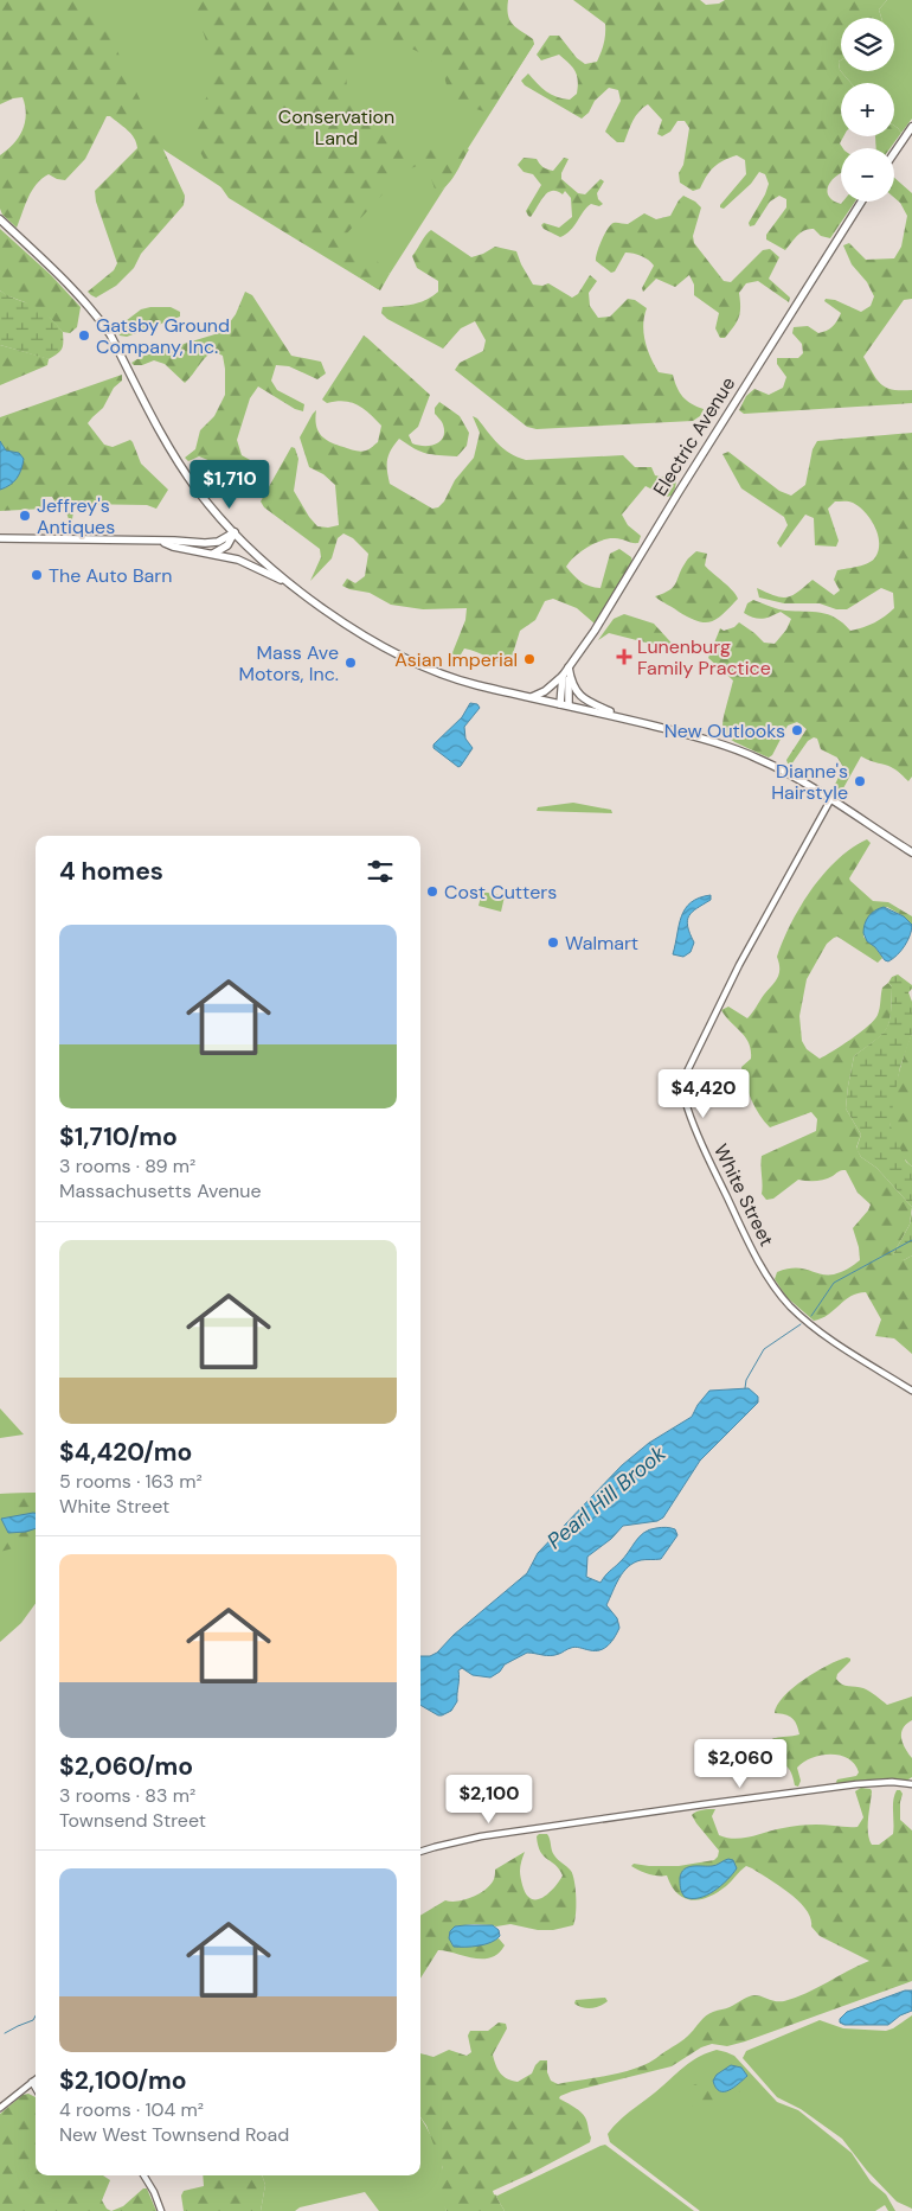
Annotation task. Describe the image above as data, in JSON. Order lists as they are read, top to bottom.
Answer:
{
  "streets": {
    "main road": ["Electric Avenue"],
    "street": ["White Street"]
  },
  "water": ["Pearl Hill Brook"],
  "parks": ["Conservation Land"],
  "places": {
    "other": [
      "Gatsby Ground Company, Inc.",
      "Jeffrey's Antiques",
      "The Auto Barn",
      "Asian Imperial",
      "Mass Ave Motors, Inc.",
      "New Outlooks",
      "Dianne's Hairstyle",
      "Cost Cutters",
      "Walmart"
    ],
    "health": ["Lunenburg Family Practice"]
  },
  "page": {
    "map_buttons": ["+", "−"],
    "price": [
      "$1,710",
      "$4,420",
      "$2,060",
      "$2,100"
    ],
    "heading": "4 homes",
    "list": [
      {
        "name": "$1,710/mo",
        "note": "3 rooms · 89 m² · Massachusetts Avenue"
      },
      {
        "name": "$4,420/mo",
        "note": "5 rooms · 163 m² · White Street"
      },
      {
        "name": "$2,060/mo",
        "note": "3 rooms · 83 m² · Townsend Street"
      },
      {
        "name": "$2,100/mo",
        "note": "4 rooms · 104 m² · New West Townsend Road"
      }
    ]
  }
}
